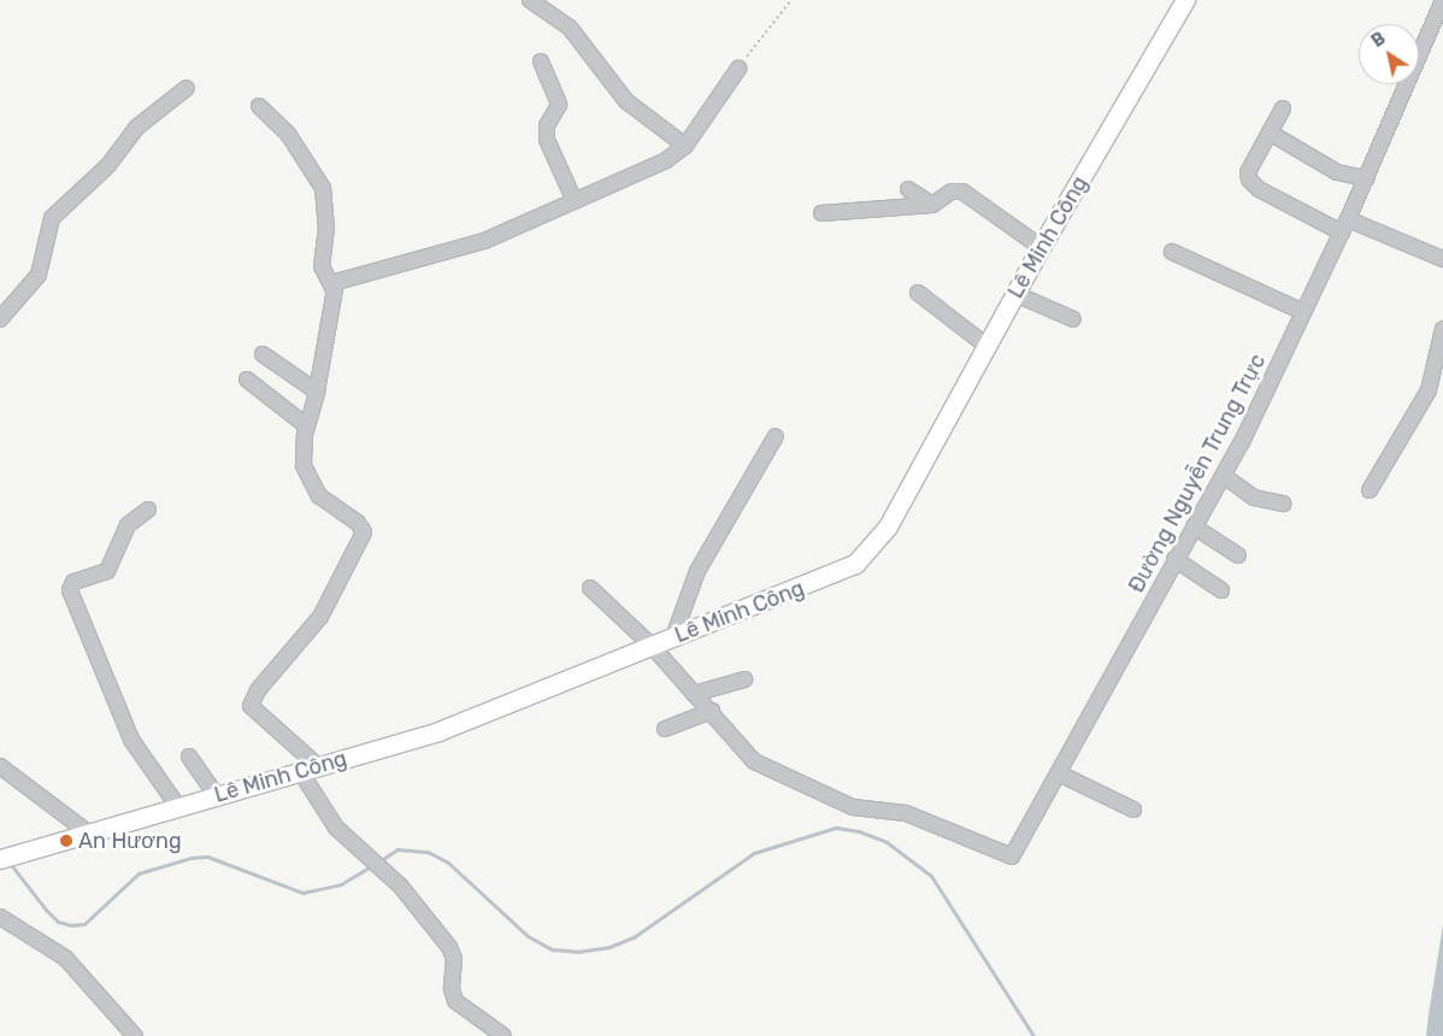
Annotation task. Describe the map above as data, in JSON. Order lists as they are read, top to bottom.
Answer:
{
  "streets": {
    "main road": ["Lê Minh Công"],
    "street": ["Đường Nguyễn Trung Trực"]
  },
  "places": ["An Hương"],
  "north": "top left"
}
